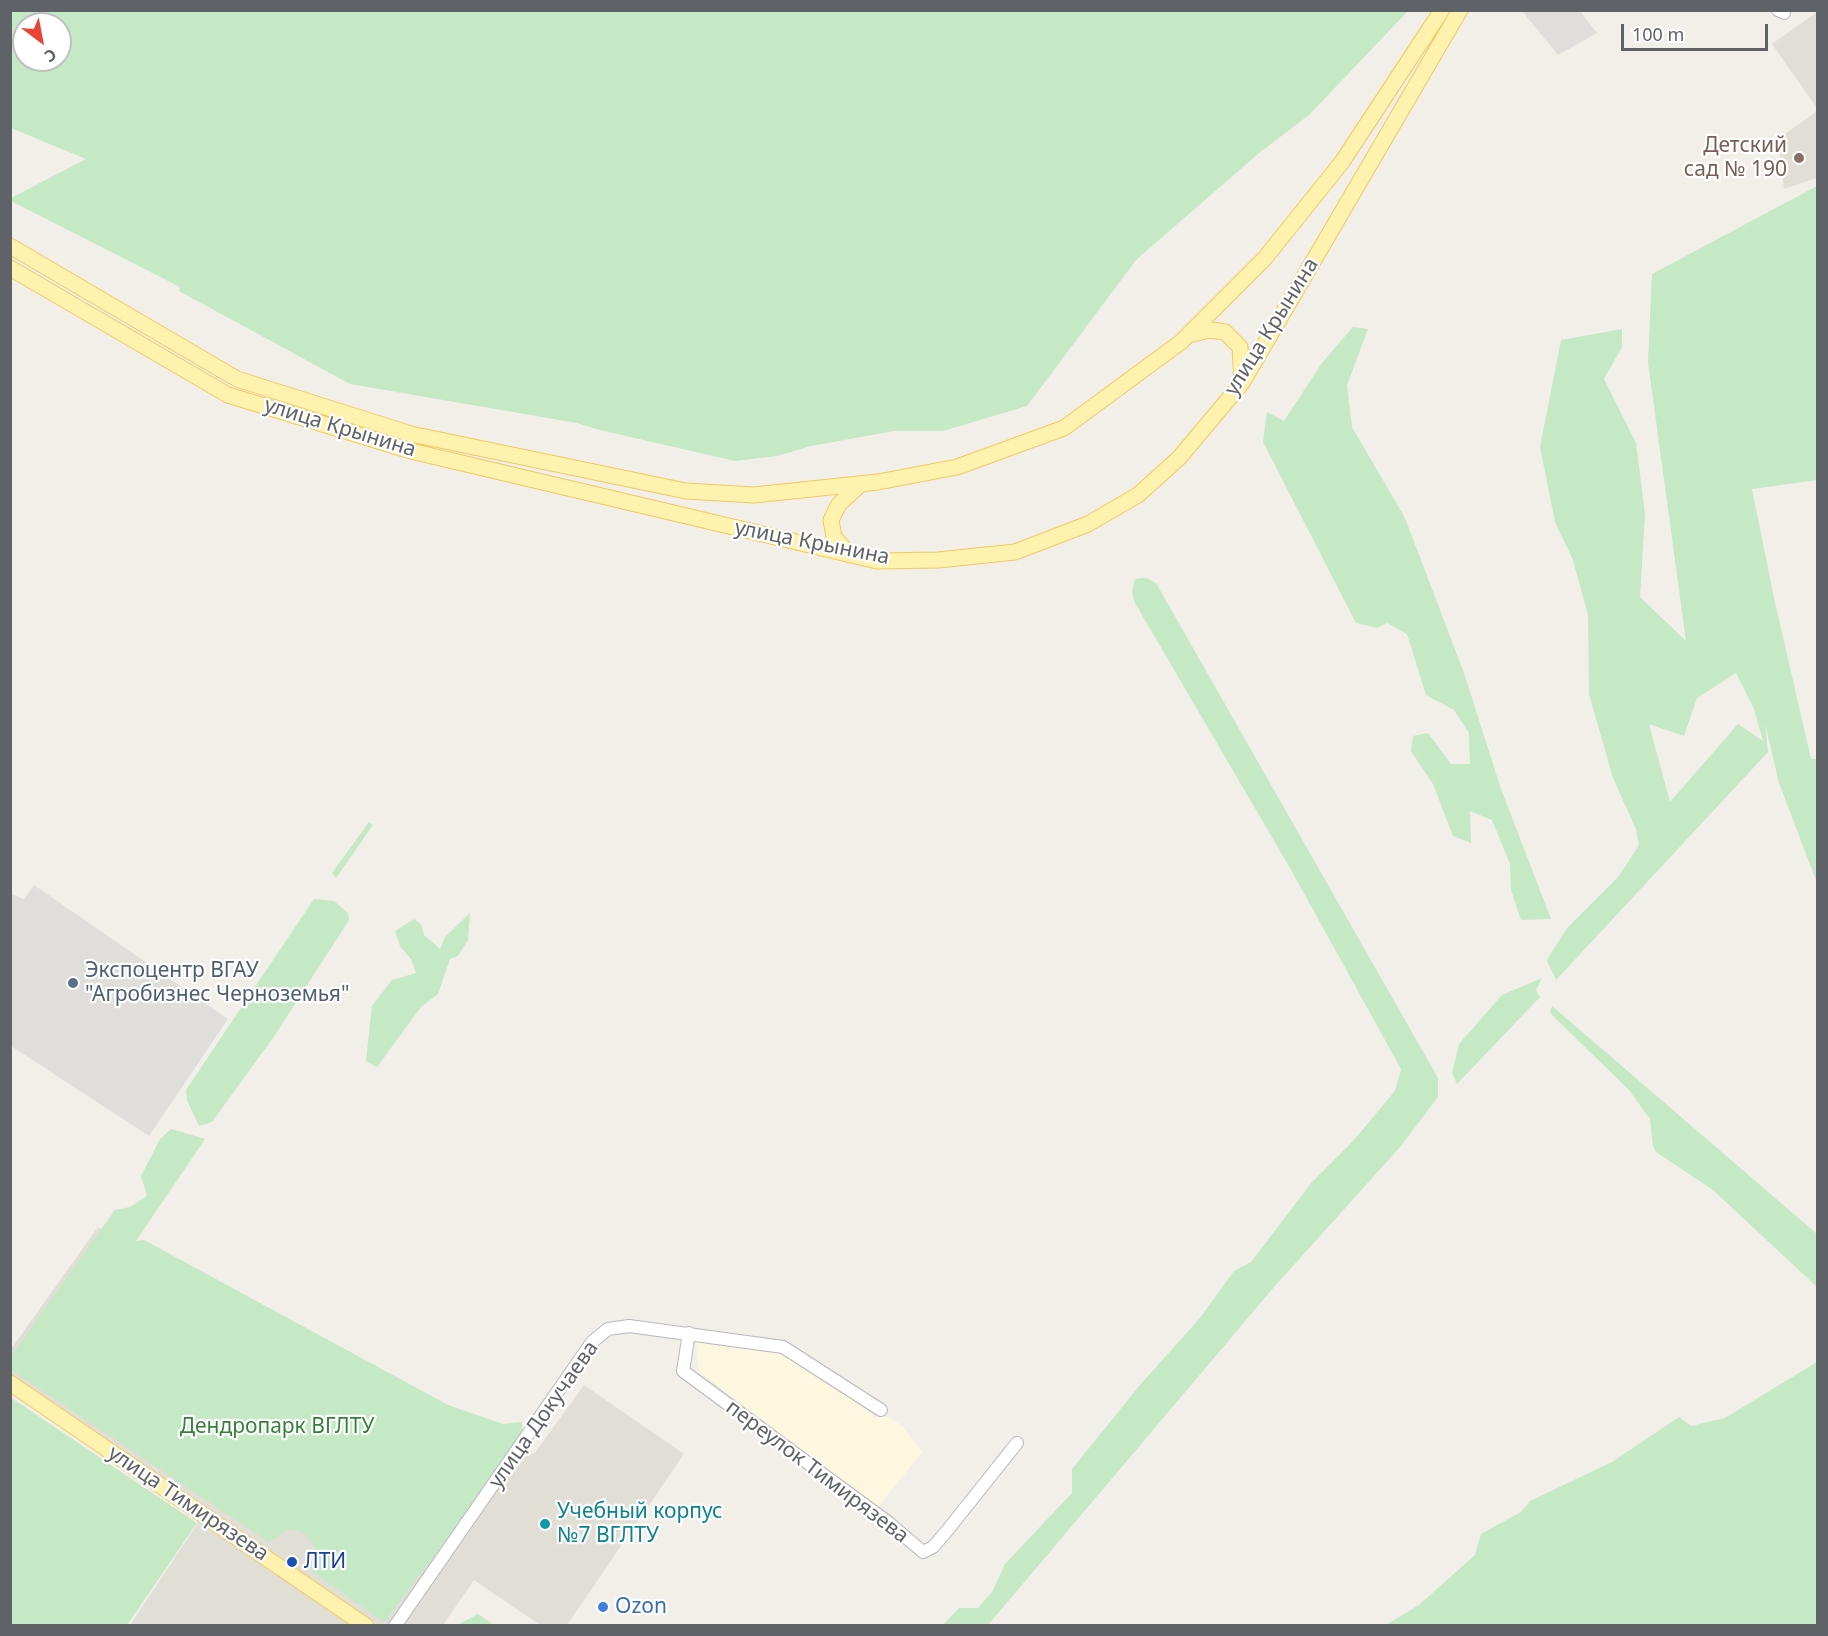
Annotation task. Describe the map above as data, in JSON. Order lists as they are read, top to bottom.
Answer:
{
  "streets": {
    "main road": ["улица Крынина", "улица Тимирязева"],
    "street": ["улица Докучаева", "переулок Тимирязева"]
  },
  "crossings": [
    ["улица Докучаева", "переулок Тимирязева"]
  ],
  "parks": ["Дендропарк ВГЛТУ"],
  "places": [
    "Детский сад № 190",
    "Экспоцентр ВГАУ \"Агробизнес Черноземья\"",
    "Учебный корпус №7 ВГЛТУ",
    "ЛТИ",
    "Ozon"
  ],
  "scale_bar": "100 m",
  "north": "bottom right"
}
